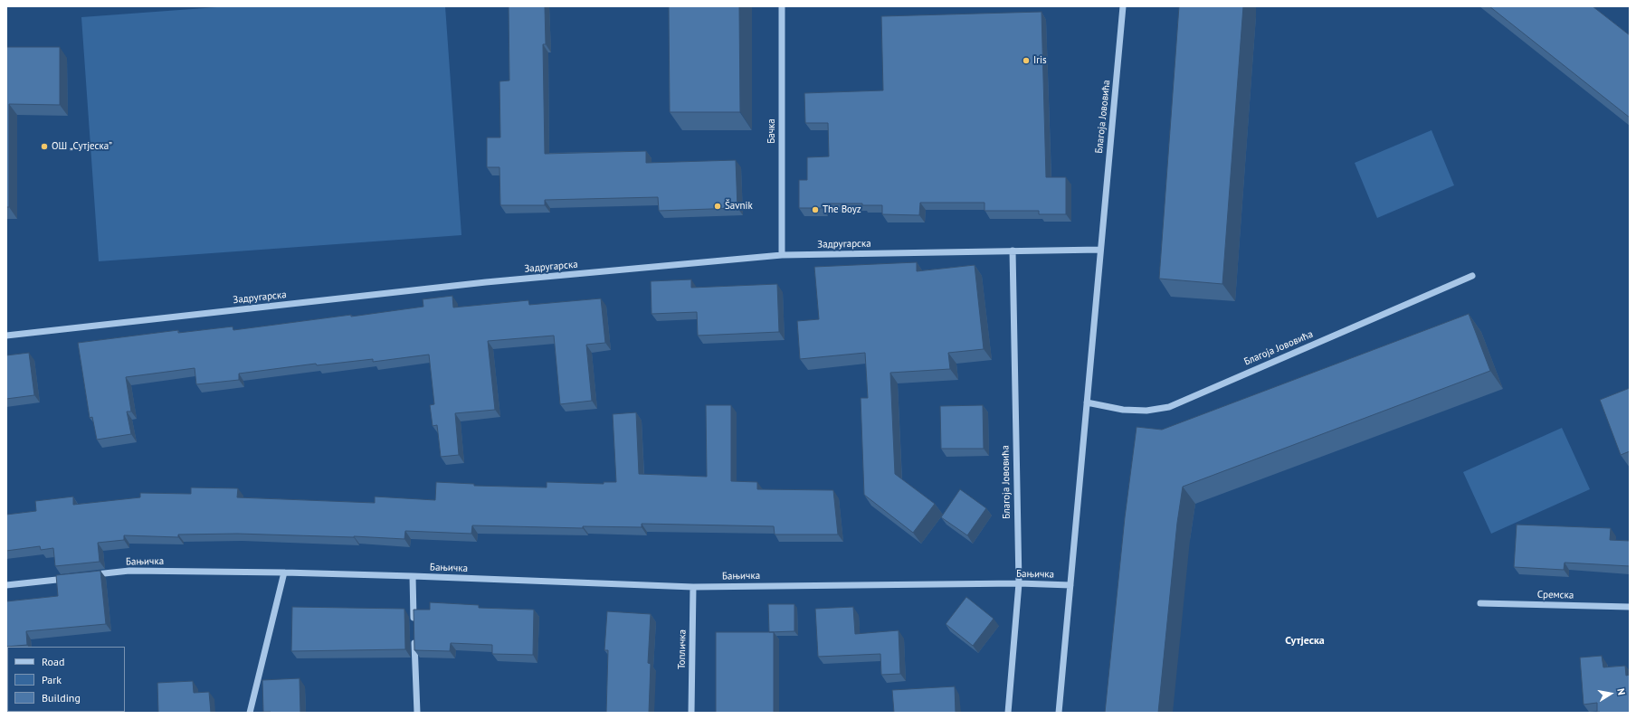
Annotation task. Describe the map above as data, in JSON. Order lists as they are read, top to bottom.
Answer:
{
  "streets": {
    "street": [
      "Благоја Јововића",
      "Бачка",
      "Задругарска",
      "Бањичка",
      "Сремска",
      "Топличка"
    ]
  },
  "crossings": [
    ["Благоја Јововића", "Задругарска"],
    ["Благоја Јововића", "Бањичка"],
    ["Бачка", "Задругарска"],
    ["Бањичка", "Топличка"]
  ],
  "districts": ["Сутјеска"],
  "places": [
    "Iris",
    "ОШ „Сутјеска”",
    "Šavnik",
    "The Boyz"
  ],
  "legend": ["Road", "Park", "Building"],
  "north": "right"
}
